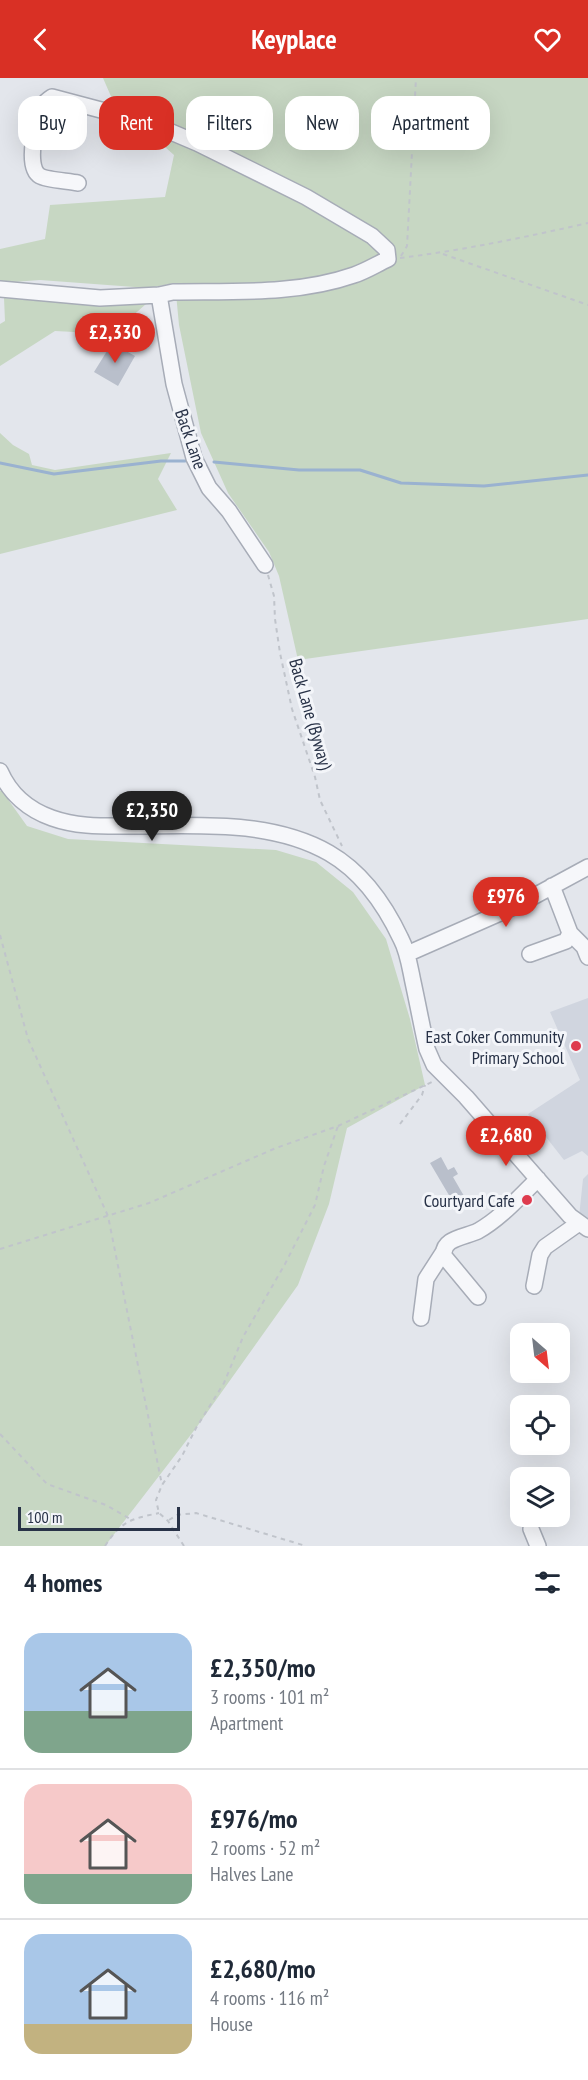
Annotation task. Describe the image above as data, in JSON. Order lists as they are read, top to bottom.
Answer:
{
  "streets": {
    "street": ["Back Lane"],
    "path": ["Back Lane (Byway)"]
  },
  "crossings": [
    ["Back Lane", "Back Lane (Byway)"]
  ],
  "places": ["East Coker Community Primary School", "Courtyard Cafe"],
  "scale_bar": "100 m",
  "north": "bottom right",
  "page": {
    "header": "Keyplace",
    "chip": [
      "Buy",
      "Rent",
      "Filters",
      "New",
      "Apartment"
    ],
    "price": [
      "£2,330",
      "£2,350",
      "£976",
      "£2,680"
    ],
    "scale": "100 m",
    "heading": "4 homes",
    "list": [
      {
        "name": "£2,350/mo",
        "note": "3 rooms · 101 m² · Apartment"
      },
      {
        "name": "£976/mo",
        "note": "2 rooms · 52 m² · Halves Lane"
      },
      {
        "name": "£2,680/mo",
        "note": "4 rooms · 116 m² · House"
      }
    ]
  }
}
